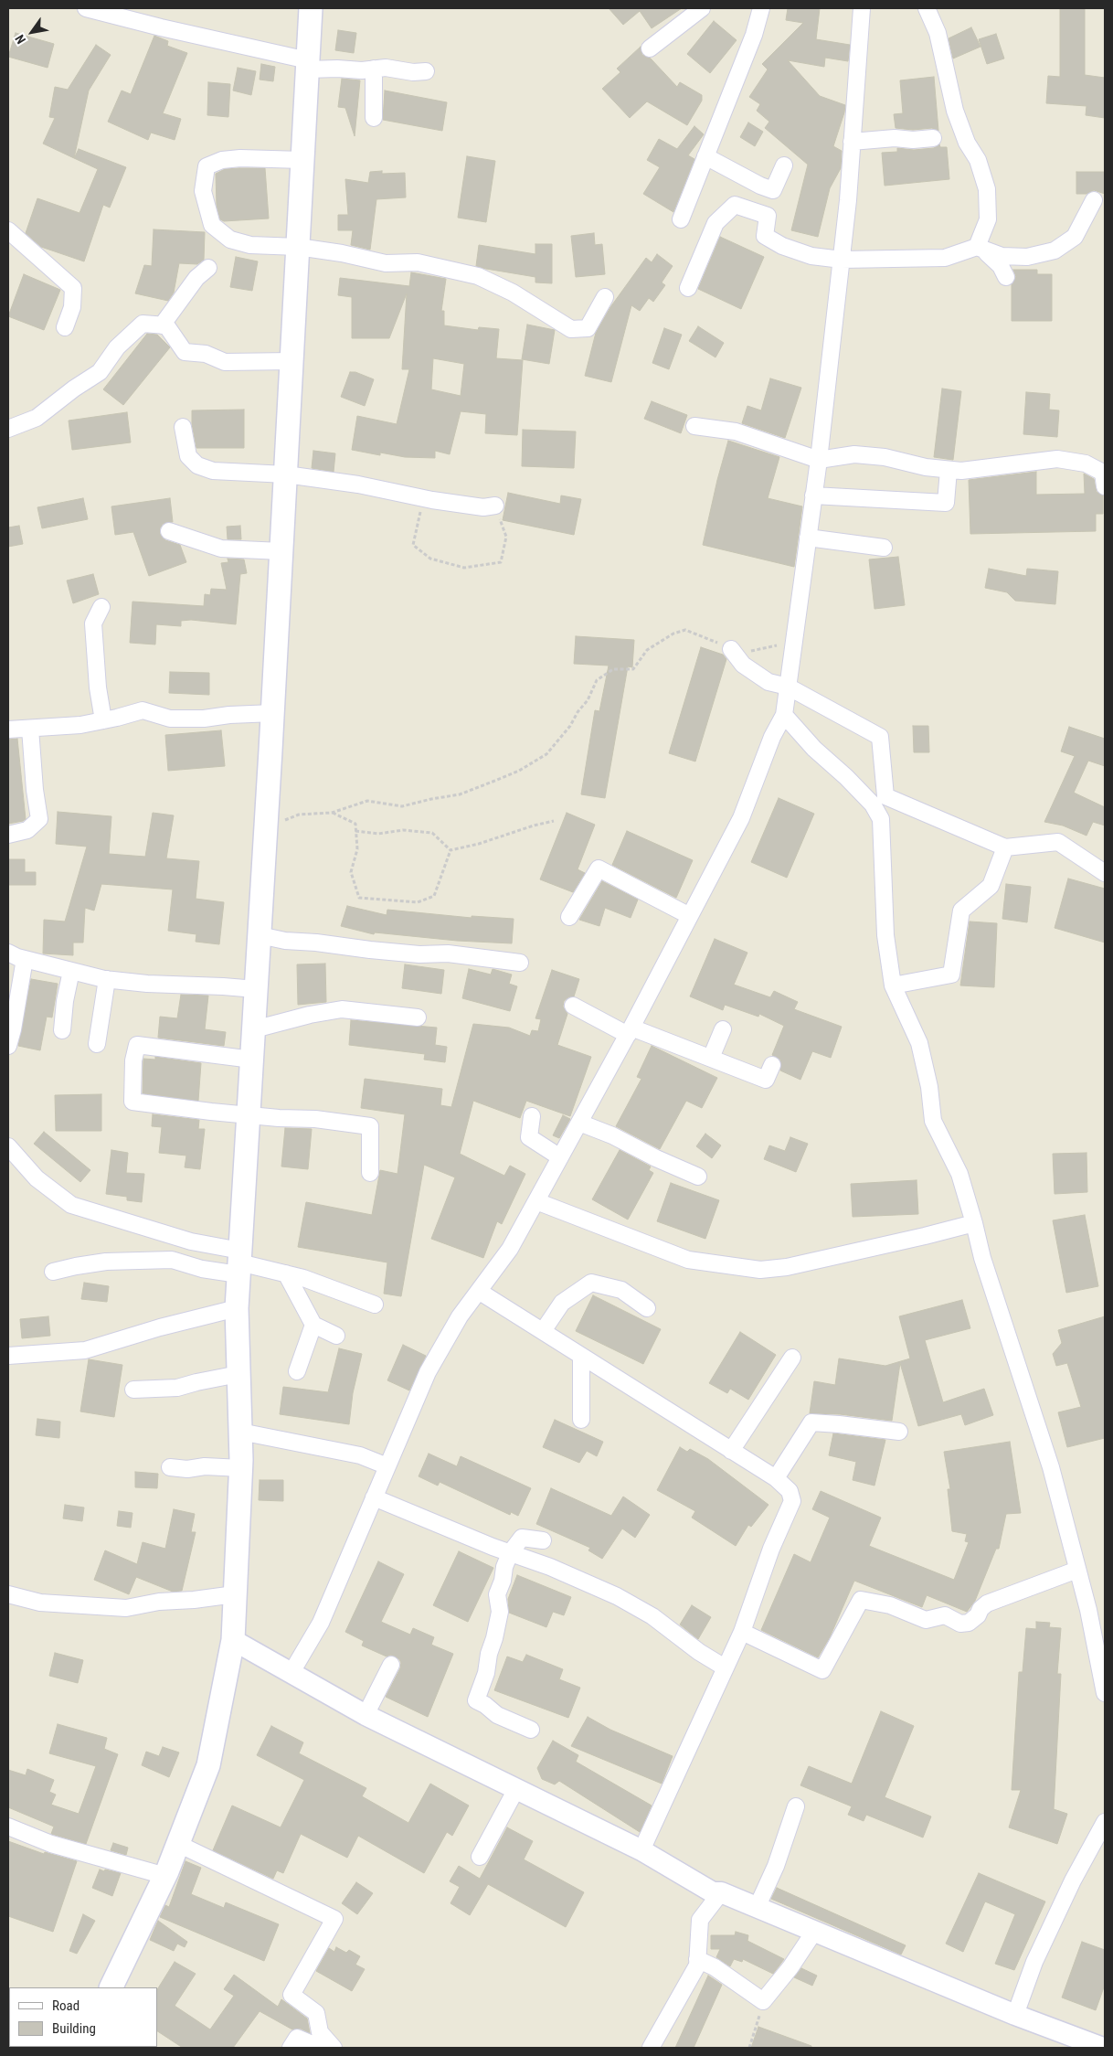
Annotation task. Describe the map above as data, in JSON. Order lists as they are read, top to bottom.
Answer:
{
  "legend": ["Road", "Building"],
  "north": "bottom left"
}
